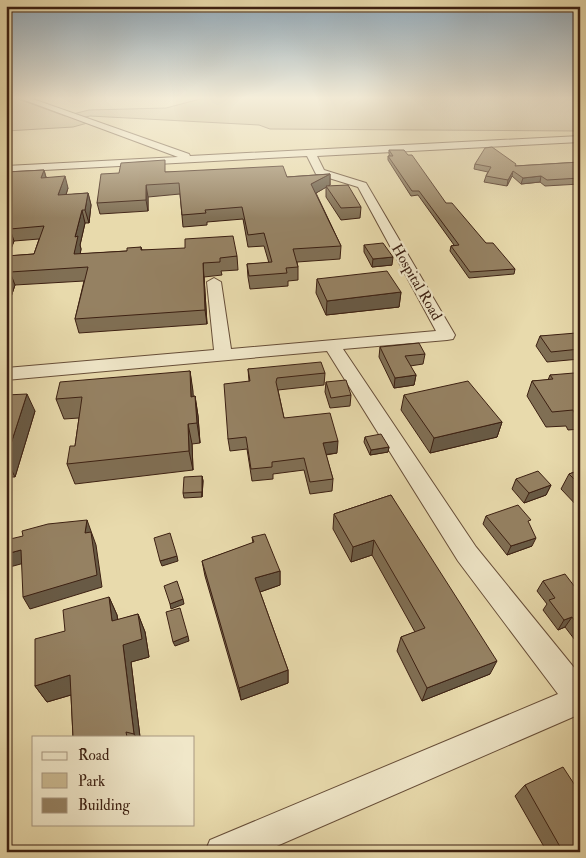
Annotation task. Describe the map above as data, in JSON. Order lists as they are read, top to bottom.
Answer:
{
  "streets": {
    "street": ["Hospital Road"]
  },
  "legend": ["Road", "Park", "Building"]
}
